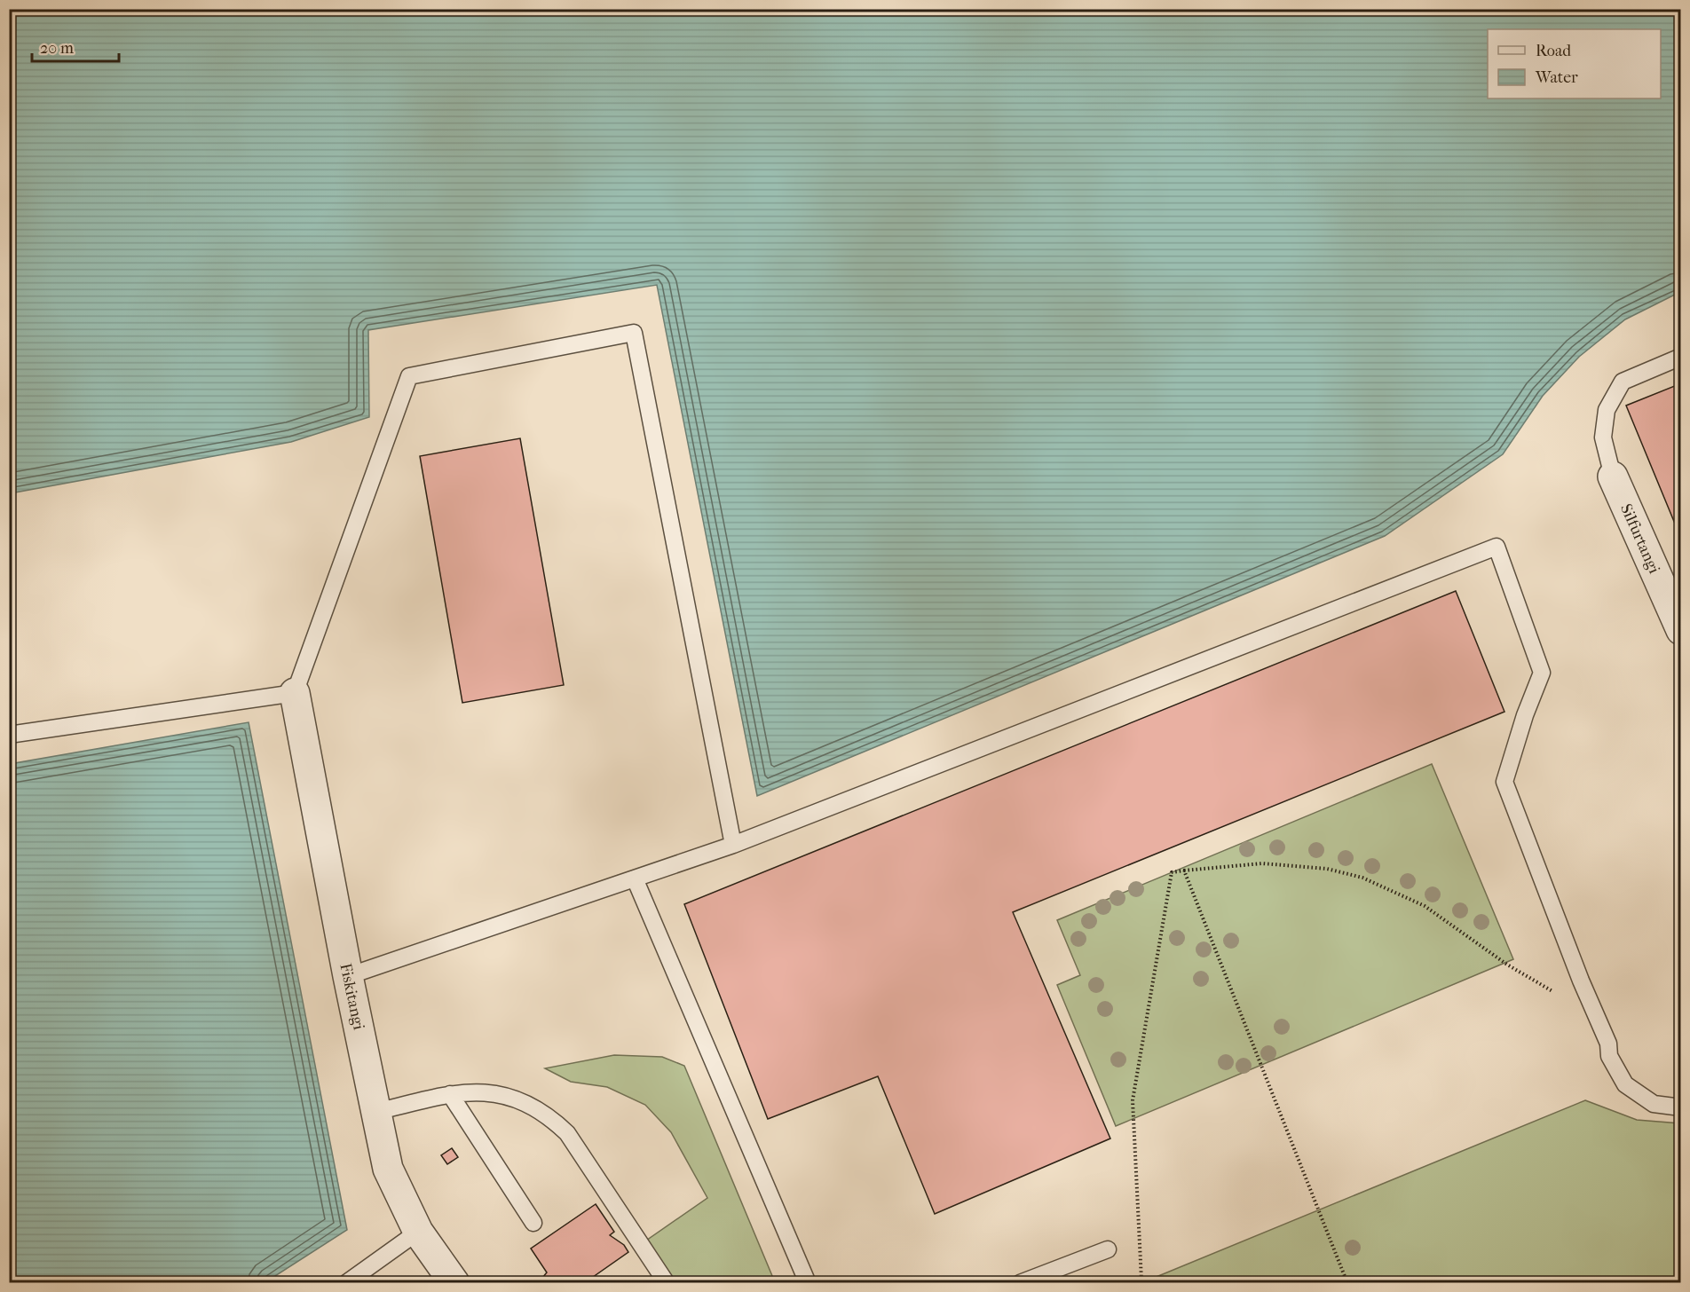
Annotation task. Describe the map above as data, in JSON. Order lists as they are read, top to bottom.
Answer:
{
  "streets": {
    "street": ["Silfurtangi", "Fiskitangi"]
  },
  "legend": ["Road", "Water"],
  "scale_bar": "20 m"
}
